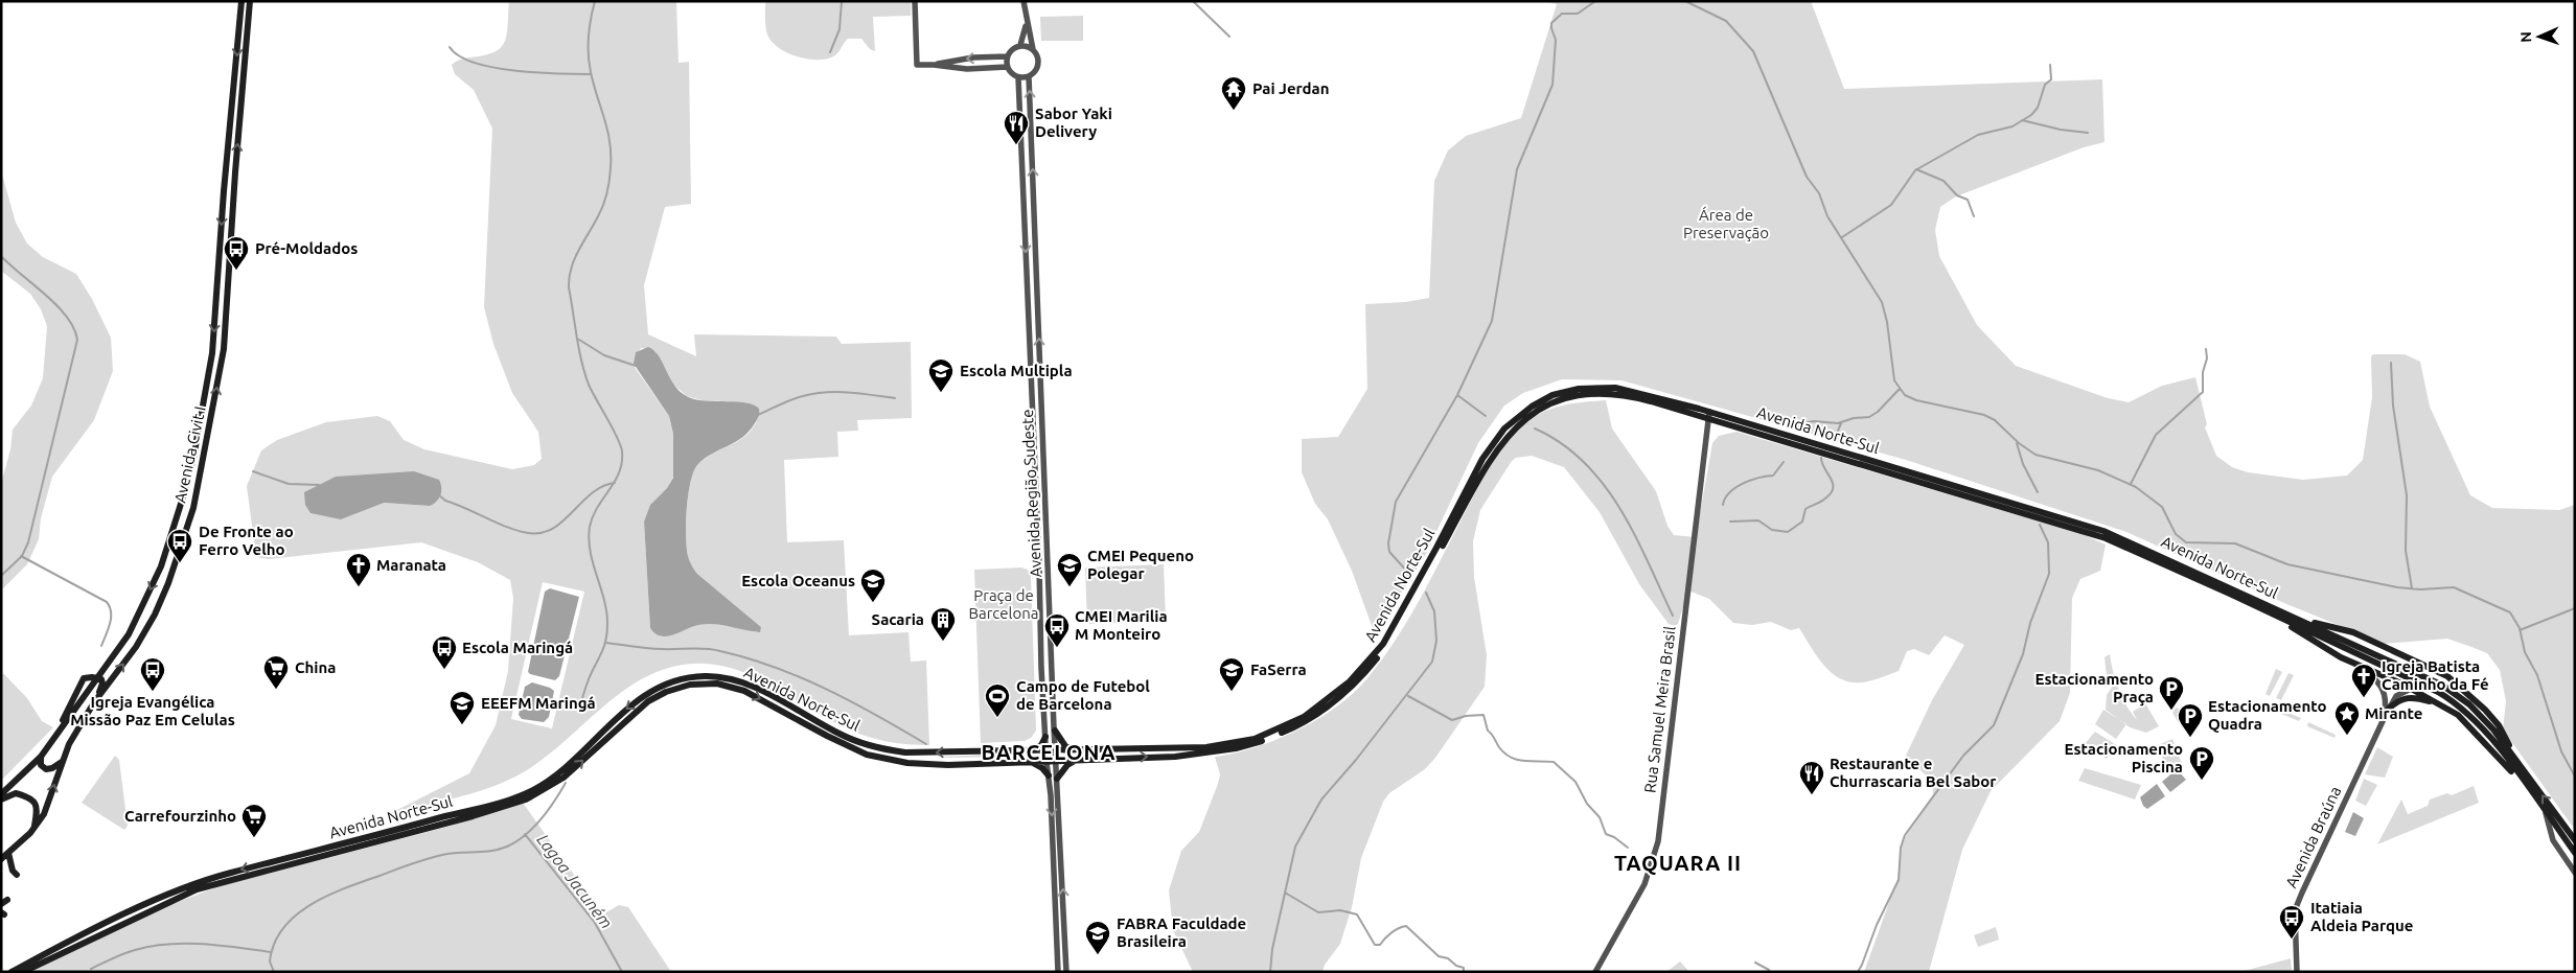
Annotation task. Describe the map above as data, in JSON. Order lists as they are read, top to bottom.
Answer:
{
  "streets": {
    "main road": ["Avenida Norte-Sul", "Avenida Civit I"],
    "street": ["Avenida Região Sudeste", "Rua Samuel Meira Brasil", "Avenida Braúna"]
  },
  "crossings": [
    ["Avenida Norte-Sul", "Avenida Região Sudeste"],
    ["Avenida Norte-Sul", "Rua Samuel Meira Brasil"]
  ],
  "districts": ["BARCELONA", "TAQUARA II"],
  "water": ["Lagoa Jacuném"],
  "parks": ["Área de Preservação", "Praça de Barcelona"],
  "places": {
    "temple": ["Pai Jerdan"],
    "restaurant": ["Sabor Yaki Delivery", "Restaurante e Churrascaria Bel Sabor"],
    "bus stop": [
      "Pré-Moldados",
      "De Fronte ao Ferro Velho",
      "CMEI Marilia M Monteiro",
      "Escola Maringá",
      "Igreja Evangélica Missão Paz Em Celulas",
      "Itatiaia Aldeia Parque"
    ],
    "school or university": [
      "Escola Multipla",
      "CMEI Pequeno Polegar",
      "Escola Oceanus",
      "FaSerra",
      "EEEFM Maringá",
      "FABRA Faculdade Brasileira"
    ],
    "church": ["Maranata", "Igreja Batista Caminho da Fé"],
    "building": ["Sacaria"],
    "supermarket": ["China", "Carrefourzinho"],
    "parking": ["Estacionamento Praça", "Estacionamento Quadra", "Estacionamento Piscina"],
    "sports": ["Campo de Futebol de Barcelona"],
    "place": ["Mirante"]
  },
  "north": "left"
}
